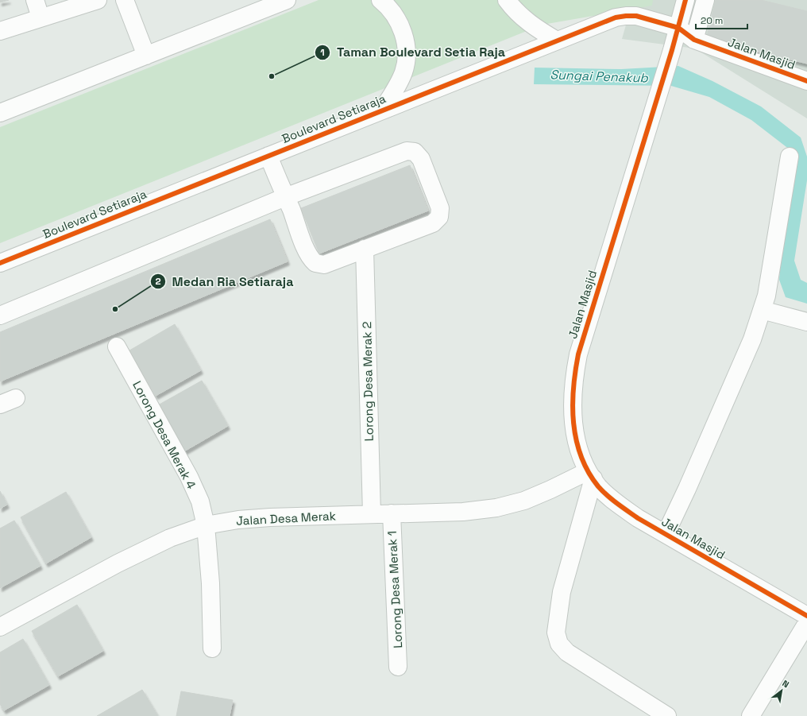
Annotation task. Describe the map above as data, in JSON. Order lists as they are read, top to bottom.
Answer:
{
  "streets": {
    "street": [
      "Jalan Masjid",
      "Boulevard Setiaraja",
      "Lorong Desa Merak 2",
      "Lorong Desa Merak 4",
      "Jalan Desa Merak",
      "Lorong Desa Merak 1"
    ]
  },
  "crossings": [
    ["Jalan Masjid", "Boulevard Setiaraja"],
    ["Jalan Masjid", "Jalan Desa Merak"],
    ["Lorong Desa Merak 2", "Jalan Desa Merak"],
    ["Lorong Desa Merak 4", "Jalan Desa Merak"],
    ["Jalan Desa Merak", "Lorong Desa Merak 1"]
  ],
  "water": ["Sungai Penakub"],
  "places": ["Taman Boulevard Setia Raja", "Medan Ria Setiaraja"],
  "scale_bar": "20 m",
  "north": "top right"
}
